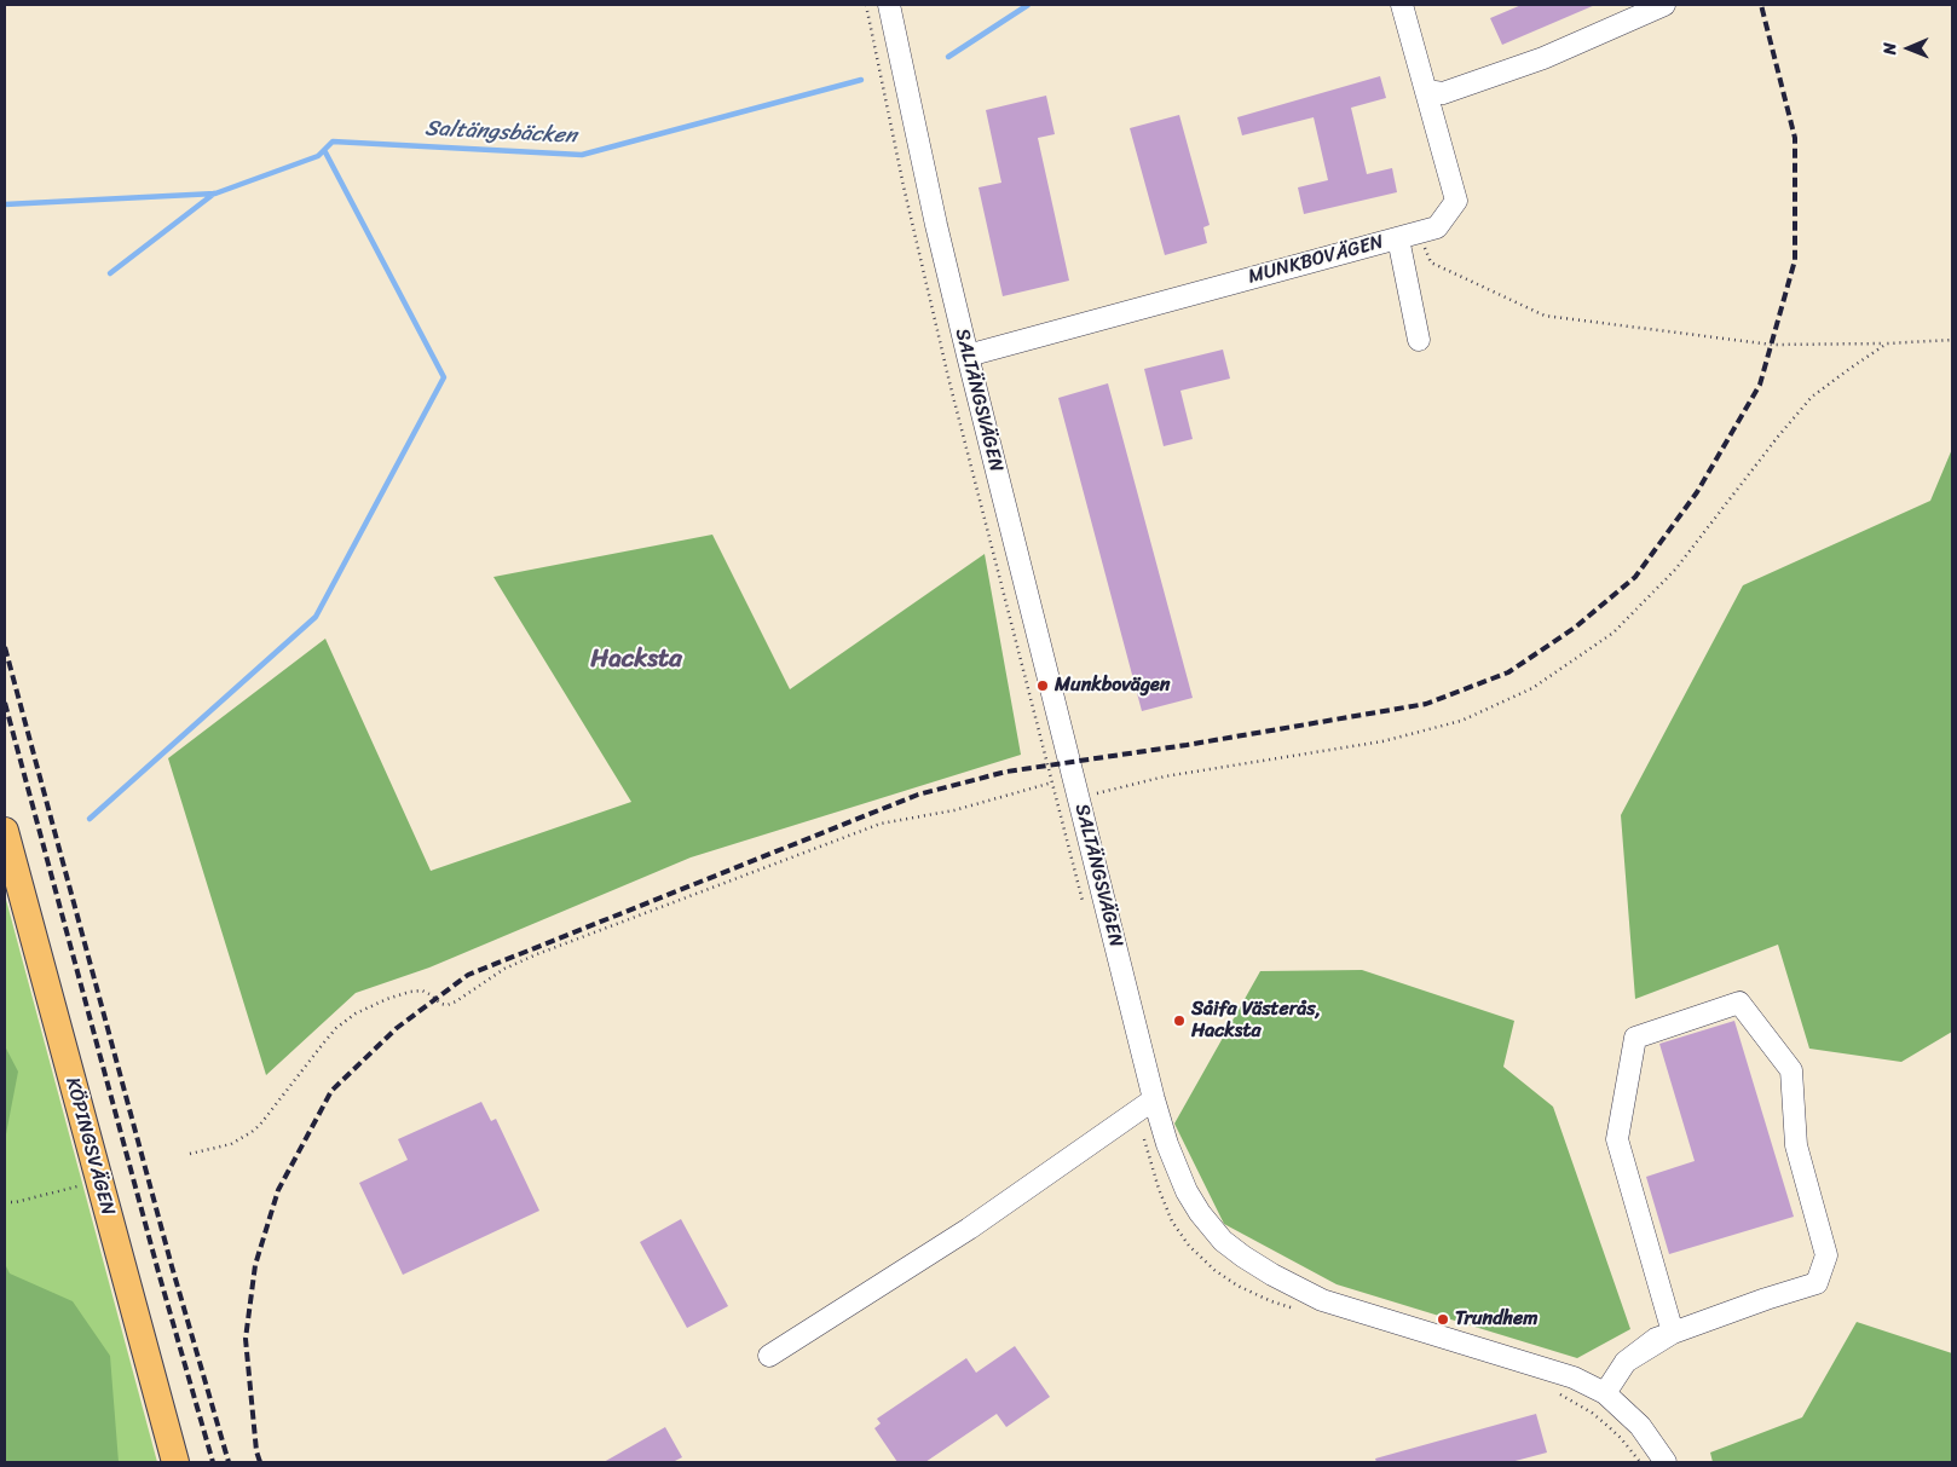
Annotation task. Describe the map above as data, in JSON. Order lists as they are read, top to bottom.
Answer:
{
  "streets": {
    "main road": ["KÖPINGSVÄGEN"],
    "street": ["MUNKBOVÄGEN", "SALTÄNGSVÄGEN"]
  },
  "crossings": [
    ["MUNKBOVÄGEN", "SALTÄNGSVÄGEN"]
  ],
  "districts": ["Hacksta"],
  "water": ["Saltängsbäcken"],
  "places": ["Munkbovägen", "Såifa Västerås, Hacksta", "Trundhem"],
  "north": "left"
}
